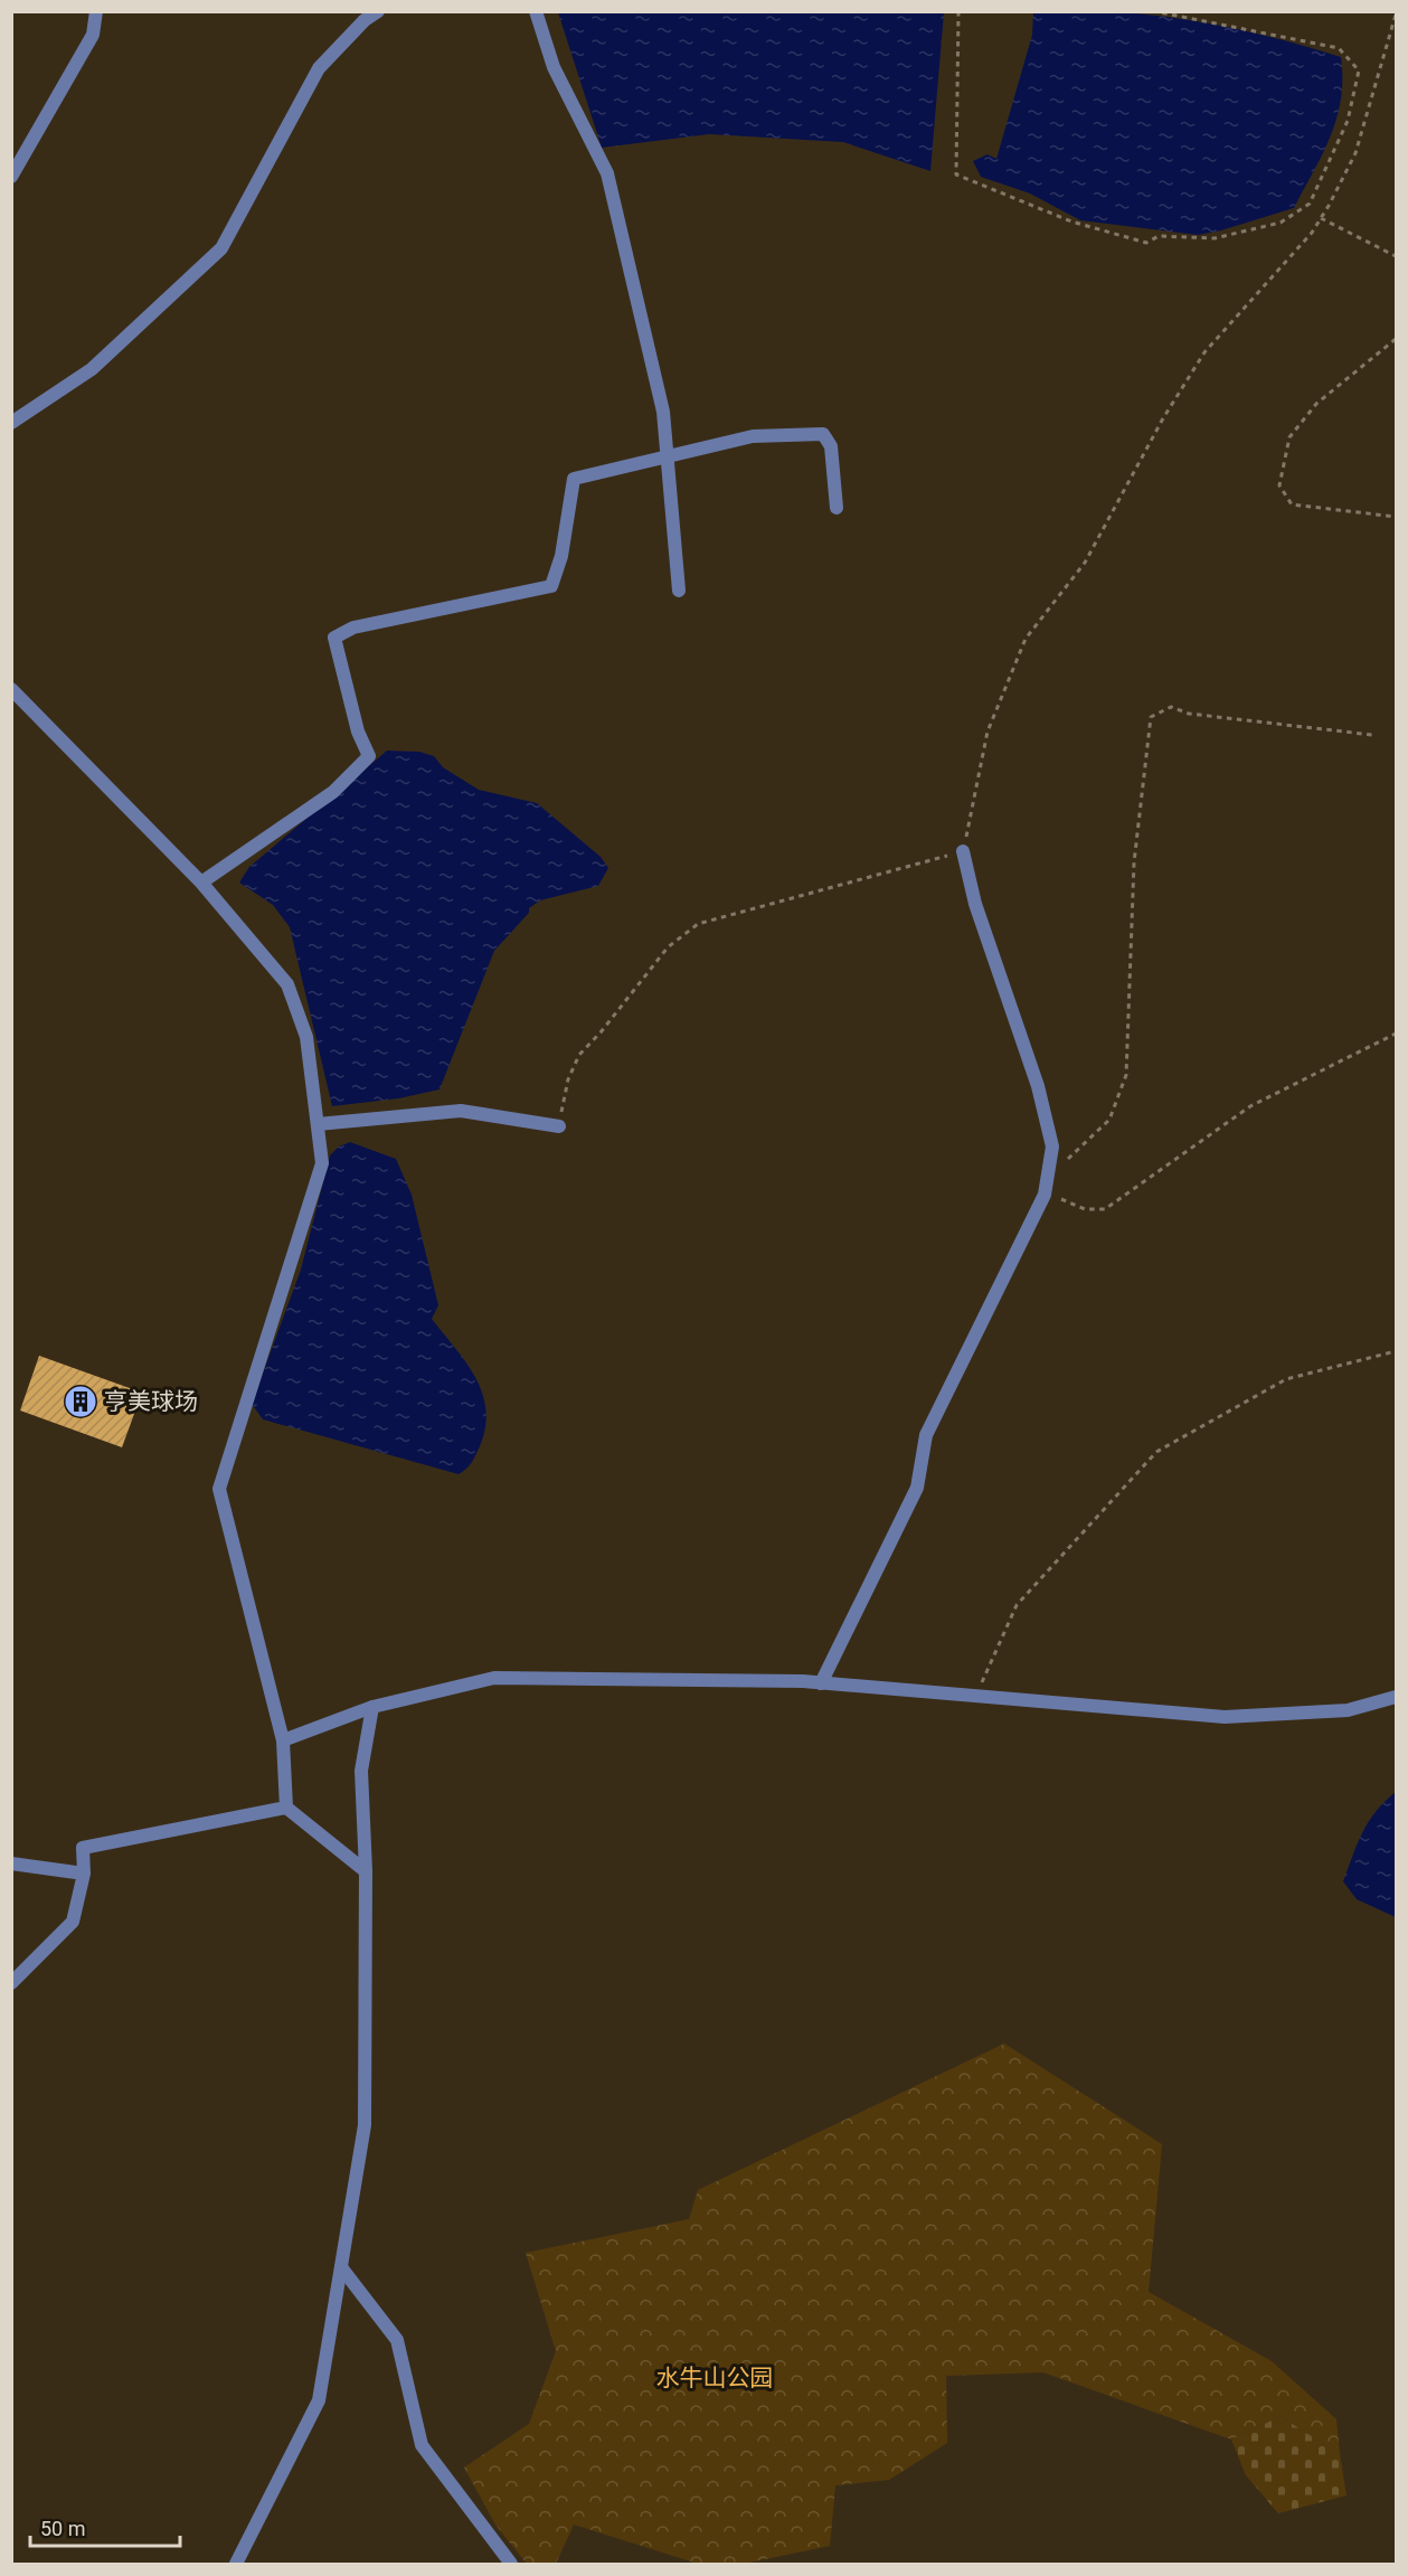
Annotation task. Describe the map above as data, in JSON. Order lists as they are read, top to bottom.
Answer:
{
  "parks": ["水牛山公园"],
  "places": {
    "building": ["亨美球场"]
  },
  "scale_bar": "50 m"
}
